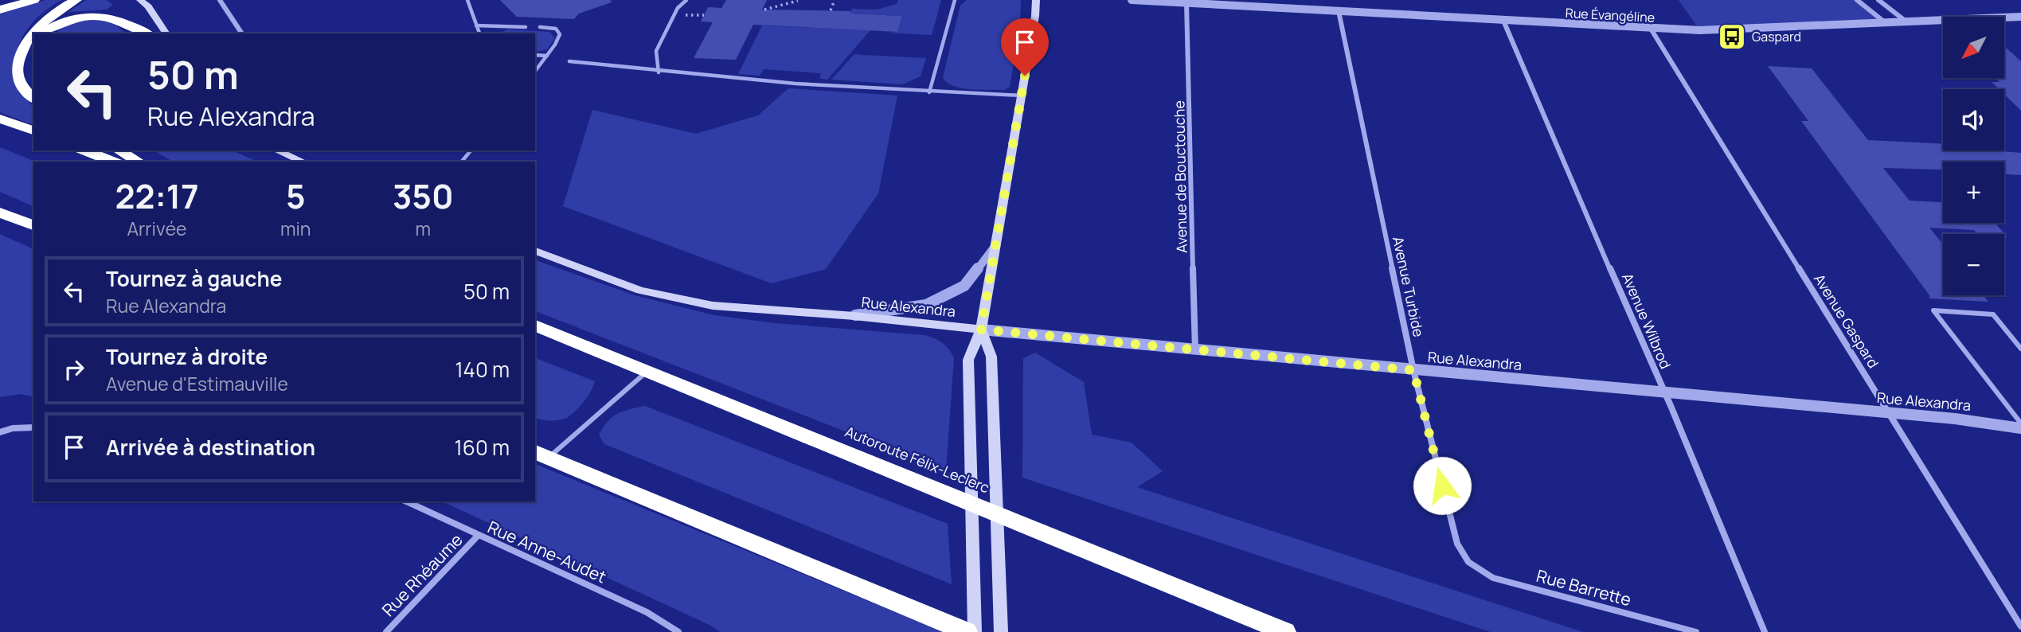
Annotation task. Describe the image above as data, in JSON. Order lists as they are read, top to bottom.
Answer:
{
  "streets": {
    "highway": ["Autoroute Félix-Leclerc"],
    "main road": ["Rue Alexandra"],
    "street": [
      "Rue Évangéline",
      "Avenue de Bouctouche",
      "Avenue Turbide",
      "Avenue Wilbrod",
      "Avenue Gaspard",
      "Rue Anne-Audet",
      "Rue Rhéaume",
      "Rue Barrette"
    ]
  },
  "crossings": [
    ["Rue Évangéline", "Avenue de Bouctouche"],
    ["Rue Évangéline", "Avenue Turbide"],
    ["Rue Évangéline", "Avenue Wilbrod"],
    ["Rue Évangéline", "Avenue Gaspard"],
    ["Avenue de Bouctouche", "Rue Alexandra"],
    ["Avenue Turbide", "Rue Alexandra"],
    ["Avenue Turbide", "Rue Barrette"],
    ["Rue Alexandra", "Avenue Wilbrod"],
    ["Rue Alexandra", "Avenue Gaspard"],
    ["Rue Anne-Audet", "Rue Rhéaume"]
  ],
  "places": {
    "bus stop": ["Gaspard"]
  },
  "north": "bottom left",
  "page": {
    "map_buttons": ["+", "−"],
    "turn": ["50 m", "Rue Alexandra"],
    "eta": [
      "22:17",
      "Arrivée",
      "5",
      "min",
      "350",
      "m"
    ],
    "list": [
      {
        "name": "Tournez à gauche",
        "note": "Rue Alexandra",
        "value": "50 m"
      },
      {
        "name": "Tournez à droite",
        "note": "Avenue d'Estimauville",
        "value": "140 m"
      },
      {
        "name": "Arrivée à destination",
        "value": "160 m"
      }
    ]
  }
}
